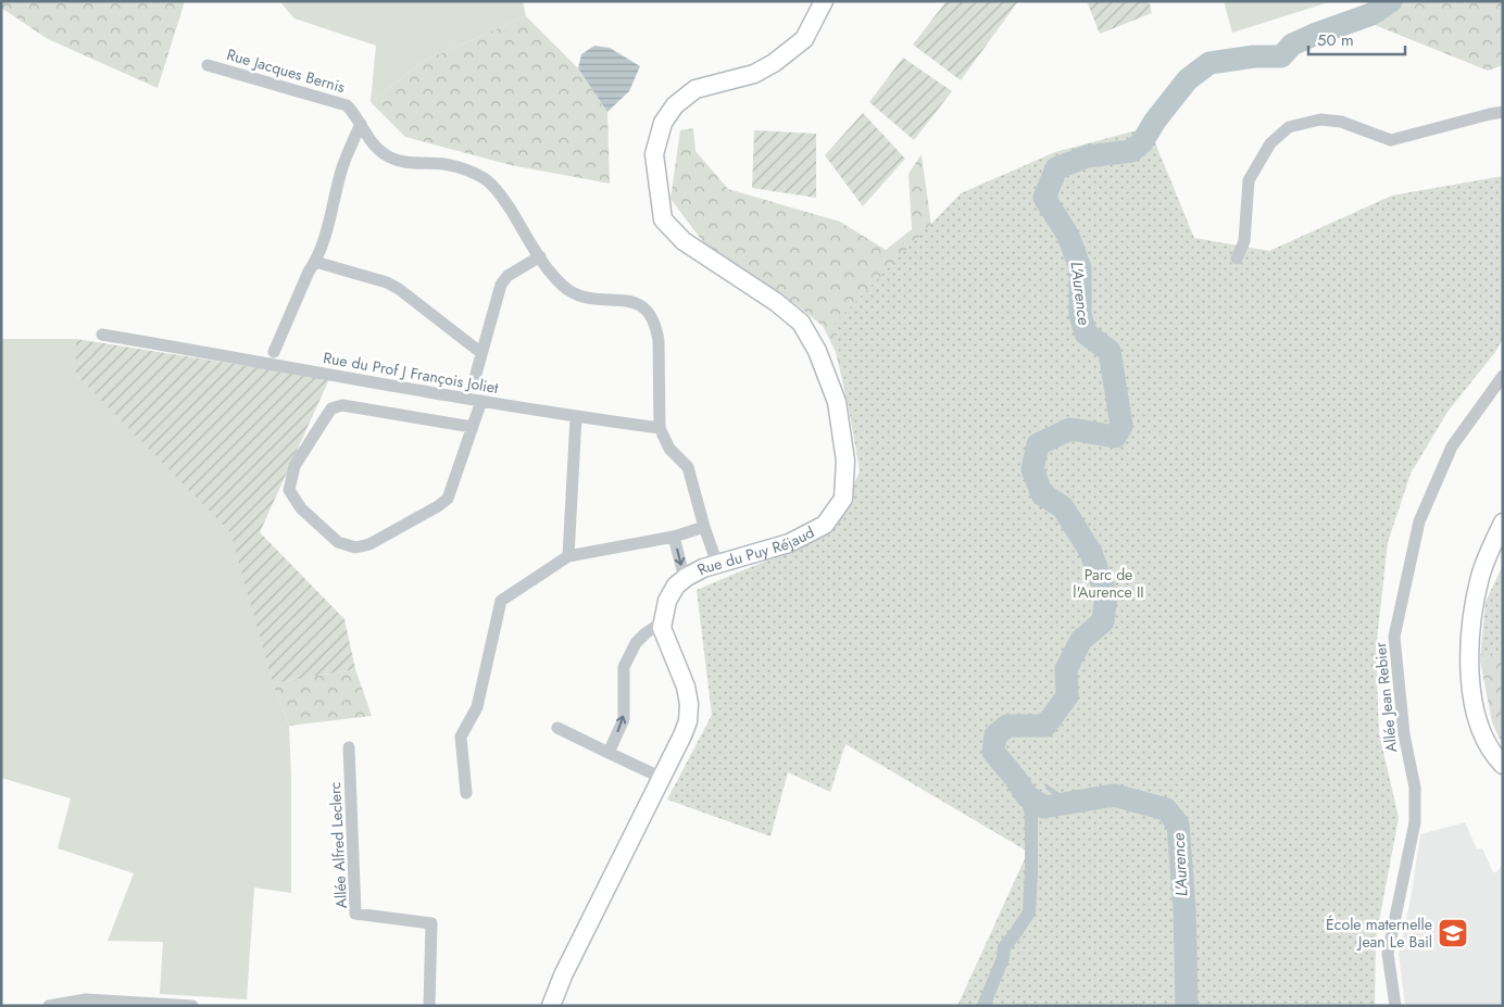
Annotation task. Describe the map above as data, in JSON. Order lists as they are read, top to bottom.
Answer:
{
  "streets": {
    "street": [
      "Rue Jacques Bernis",
      "Rue du Prof J François Joliet",
      "Rue du Puy Réjaud",
      "Allée Jean Rebier",
      "Allée Alfred Leclerc"
    ]
  },
  "crossings": [
    ["Rue Jacques Bernis", "Rue du Prof J François Joliet"],
    ["Rue Jacques Bernis", "Rue du Puy Réjaud"]
  ],
  "water": ["L'Aurence"],
  "parks": ["Parc de l'Aurence II"],
  "places": {
    "school or university": ["École maternelle Jean Le Bail"]
  },
  "scale_bar": "50 m"
}
